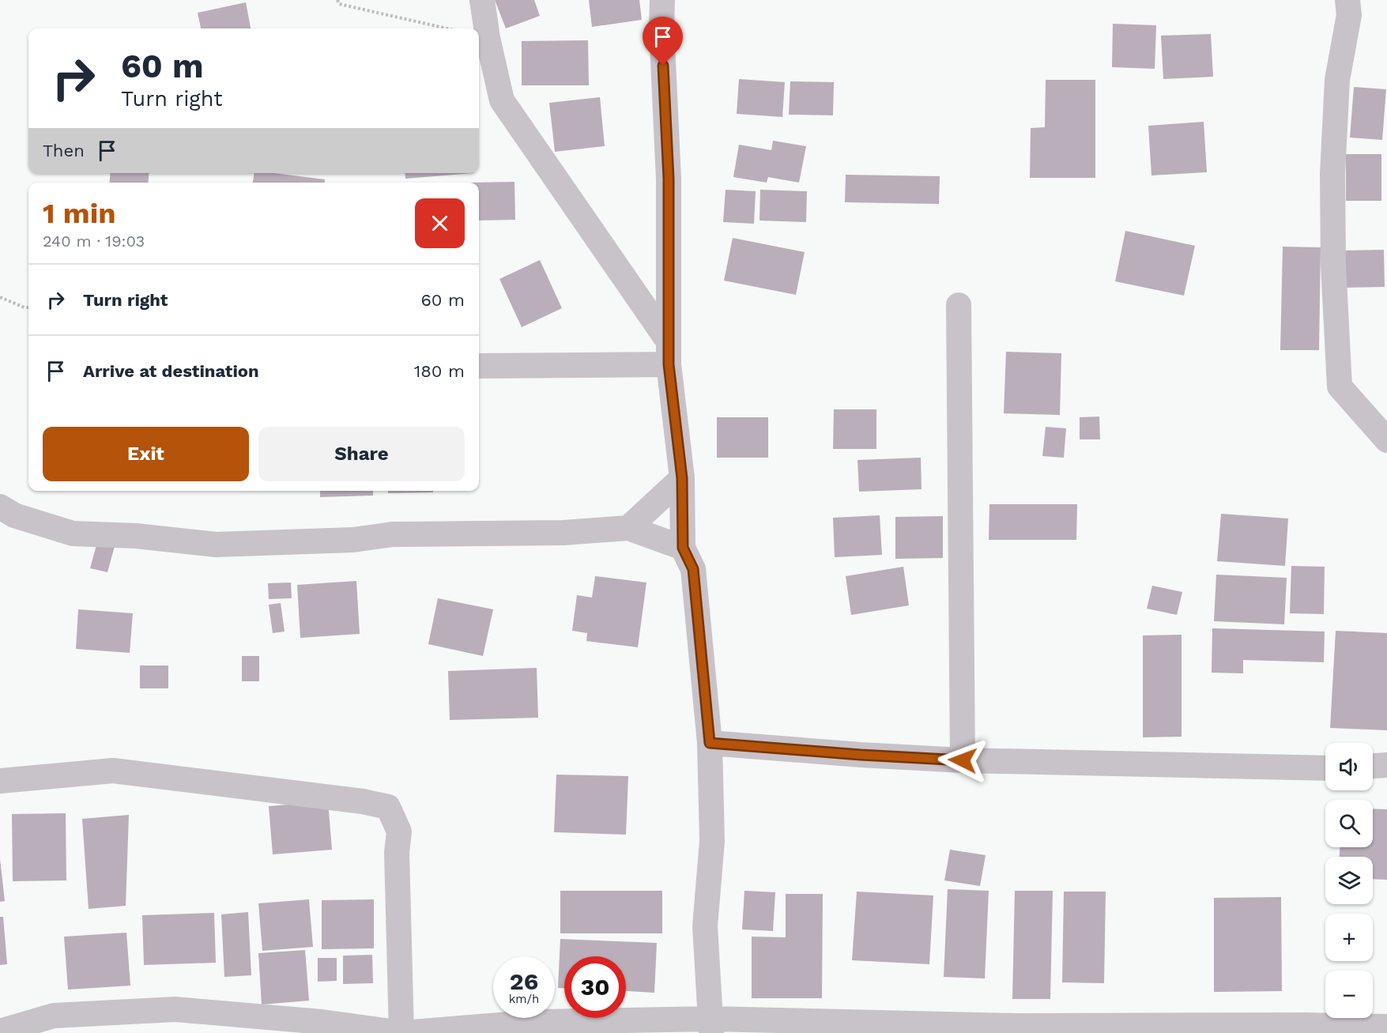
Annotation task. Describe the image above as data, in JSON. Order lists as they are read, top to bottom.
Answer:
{
  "page": {
    "turn": ["60 m", "Turn right"],
    "then": "Then",
    "heading": ["1 min", "240 m · 19:03"],
    "list": [
      {
        "name": "Turn right",
        "value": "60 m"
      },
      {
        "name": "Arrive at destination",
        "value": "180 m"
      }
    ],
    "buttons": ["Exit", "Share"],
    "map_buttons": ["+", "−"],
    "speed": "26 km/h",
    "limit": "30"
  }
}
